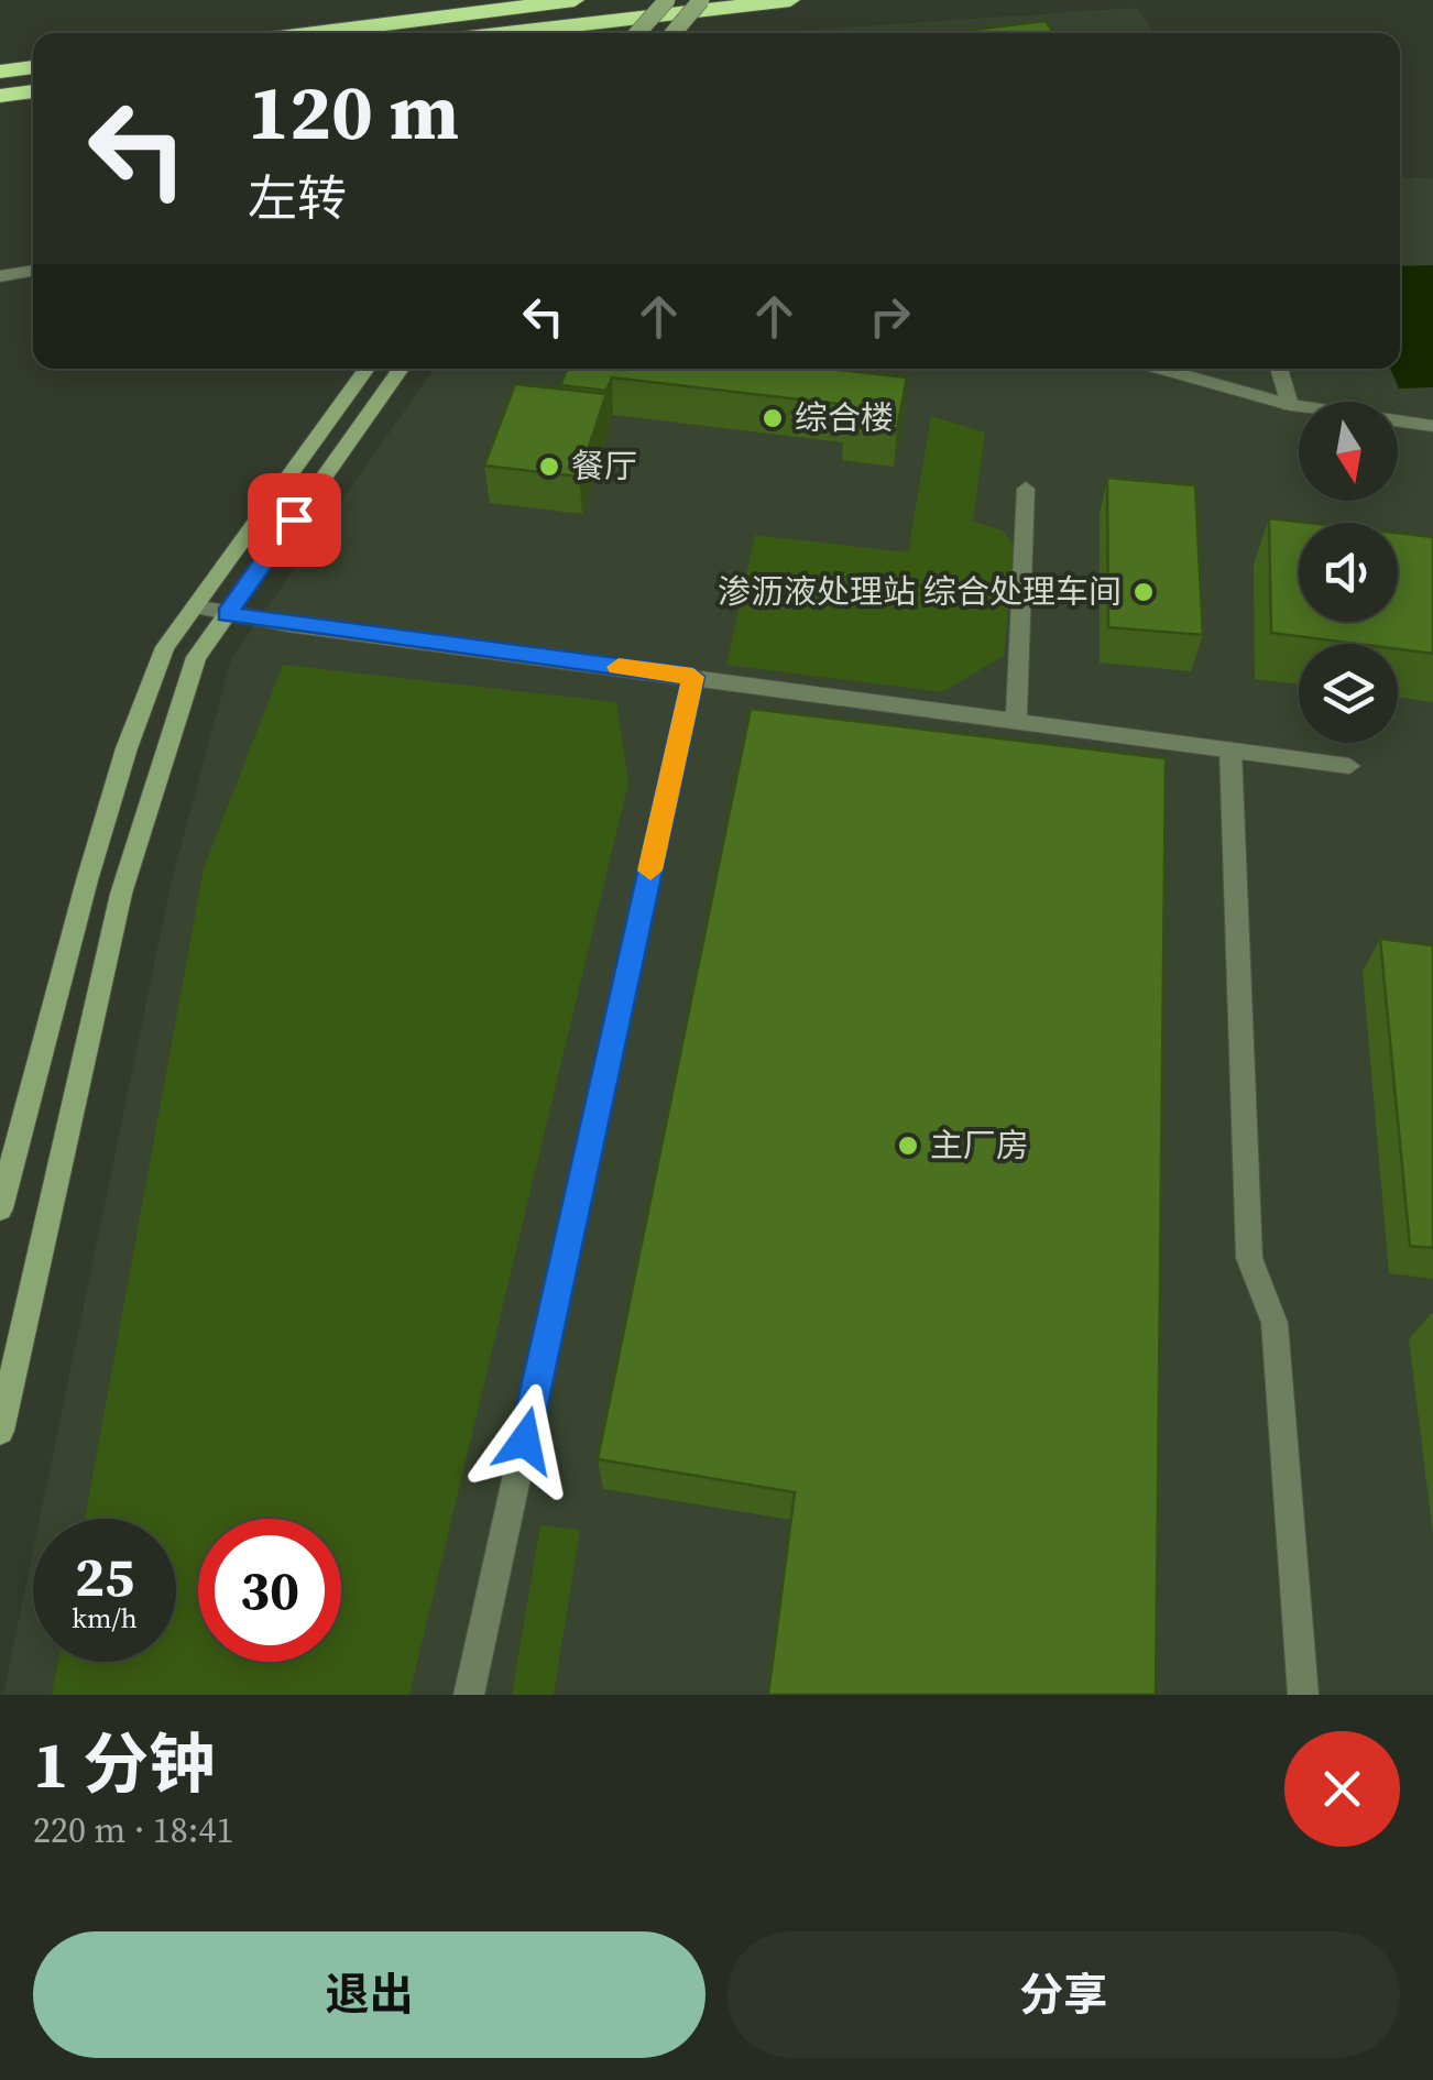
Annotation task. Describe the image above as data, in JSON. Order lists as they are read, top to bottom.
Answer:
{
  "places": [
    "综合楼",
    "餐厅",
    "渗沥液处理站 综合处理车间",
    "主厂房"
  ],
  "north": "bottom",
  "page": {
    "turn": ["120 m", "左转"],
    "speed": "25 km/h",
    "limit": "30",
    "heading": ["1 分钟", "220 m · 18:41"],
    "buttons": ["退出", "分享"]
  }
}
